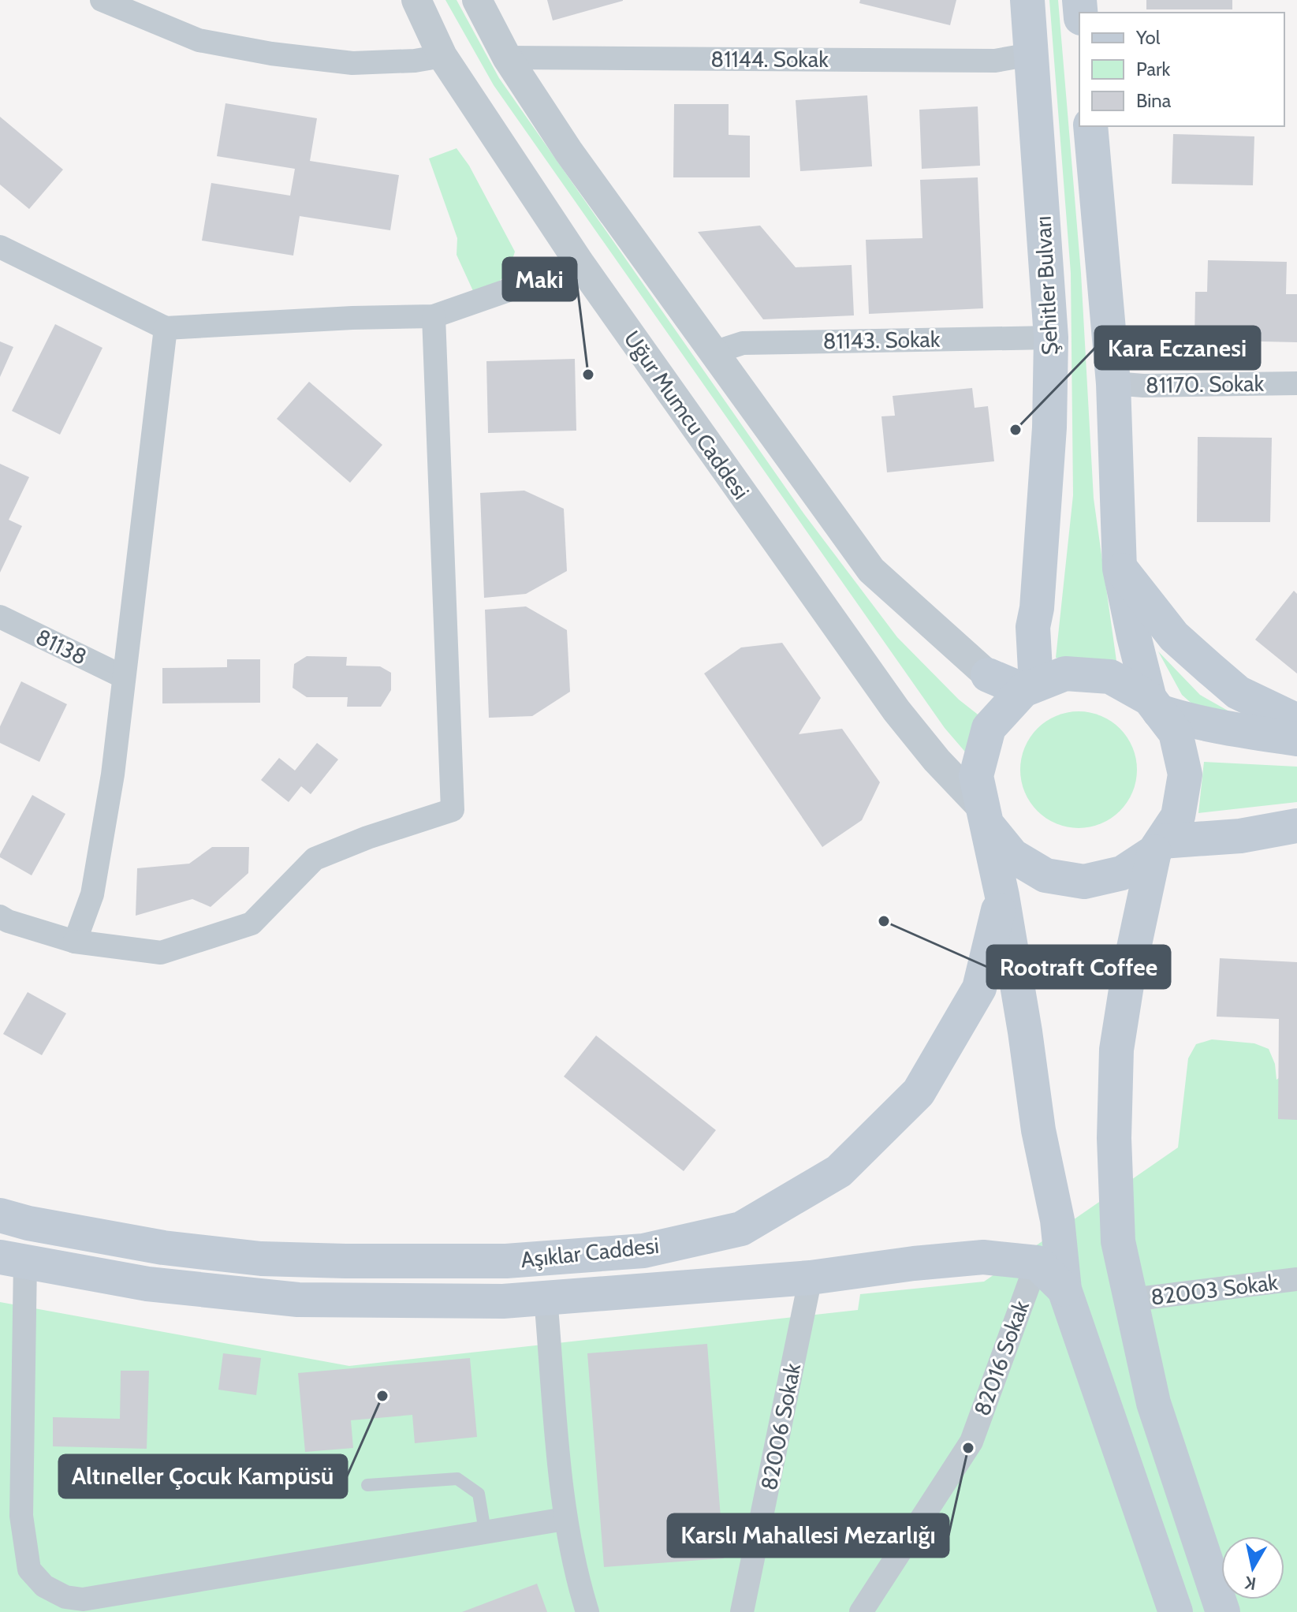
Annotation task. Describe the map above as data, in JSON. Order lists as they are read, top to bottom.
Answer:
{
  "streets": {
    "main road": ["Şehitler Bulvarı", "Aşıklar Caddesi"],
    "street": [
      "81144. Sokak",
      "81143. Sokak",
      "81170. Sokak",
      "Uğur Mumcu Caddesi",
      "81138",
      "82003 Sokak",
      "82016 Sokak",
      "82006 Sokak"
    ]
  },
  "crossings": [
    ["81144. Sokak", "Şehitler Bulvarı"],
    ["Şehitler Bulvarı", "81143. Sokak"],
    ["Şehitler Bulvarı", "Uğur Mumcu Caddesi"],
    ["Aşıklar Caddesi", "82016 Sokak"],
    ["Aşıklar Caddesi", "82006 Sokak"]
  ],
  "places": [
    "Maki",
    "Kara Eczanesi",
    "Rootraft Coffee",
    "Altıneller Çocuk Kampüsü",
    "Karslı Mahallesi Mezarlığı"
  ],
  "legend": ["Yol", "Park", "Bina"],
  "north": "bottom"
}
